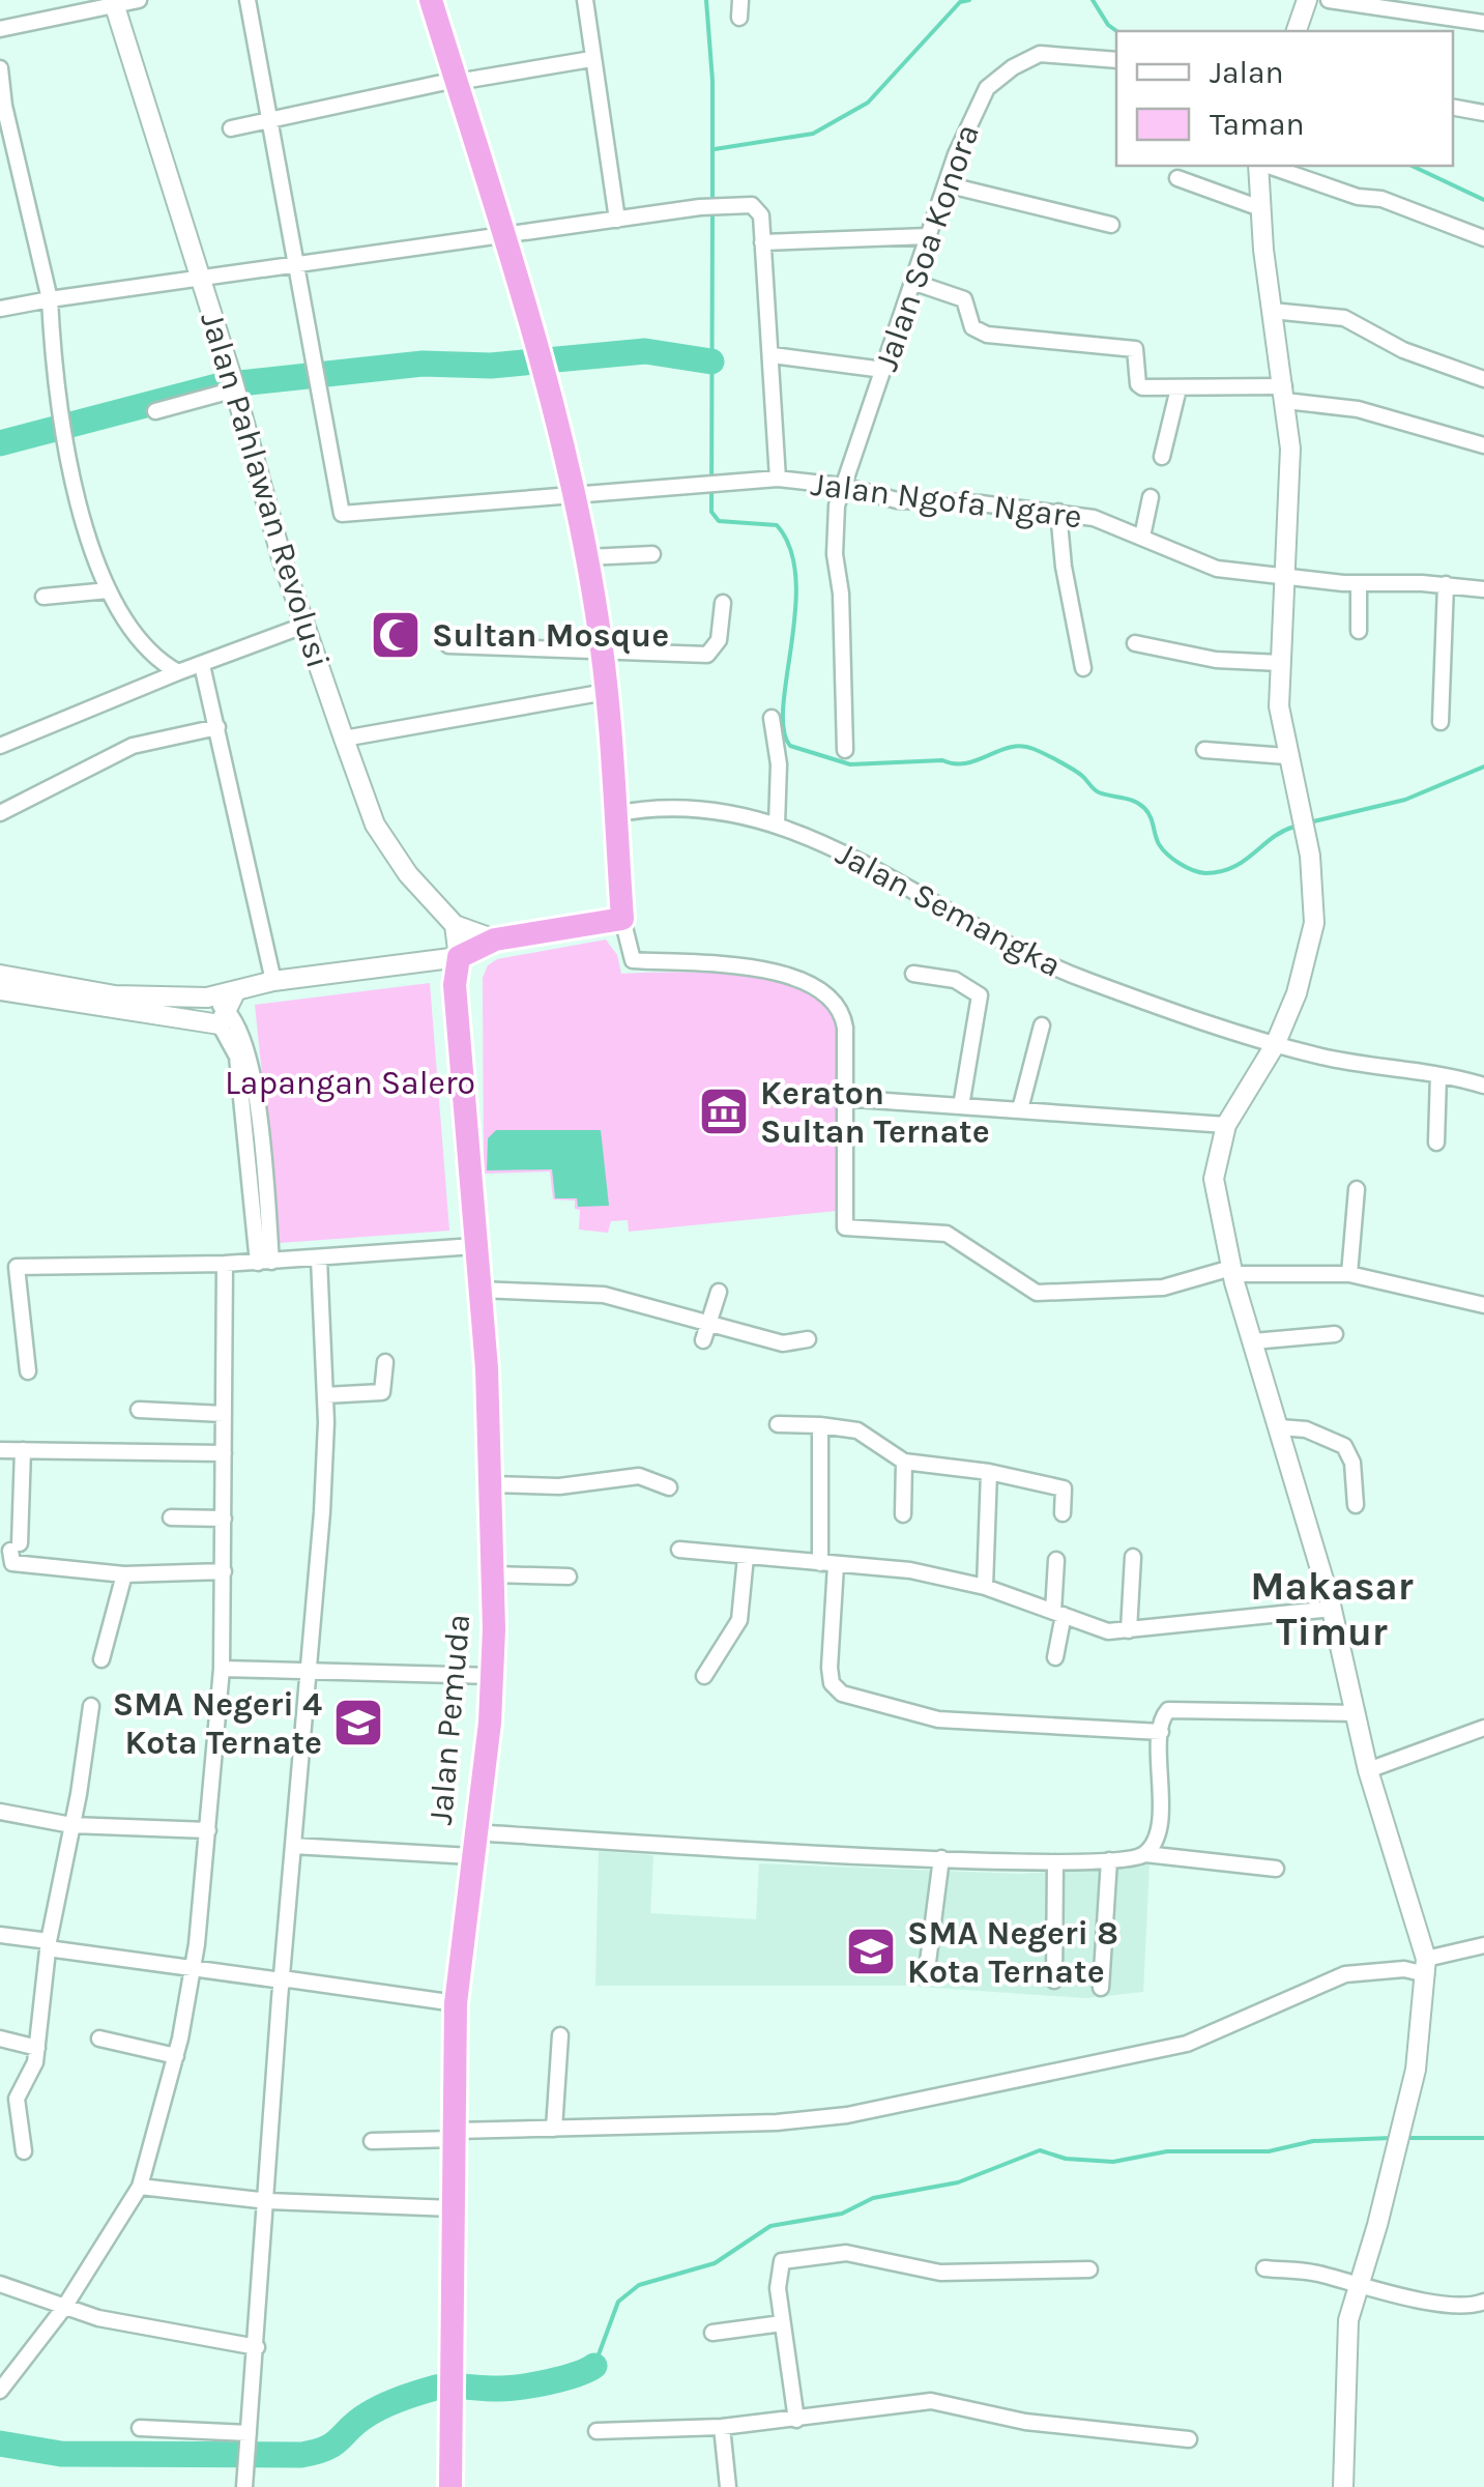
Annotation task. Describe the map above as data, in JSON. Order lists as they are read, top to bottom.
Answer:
{
  "streets": {
    "highway": ["Jalan Pemuda"],
    "street": [
      "Jalan Soa Konora",
      "Jalan Pahlawan Revolusi",
      "Jalan Ngofa Ngare",
      "Jalan Semangka"
    ]
  },
  "crossings": [
    ["Jalan Soa Konora", "Jalan Ngofa Ngare"]
  ],
  "districts": ["Makasar Timur"],
  "parks": ["Lapangan Salero"],
  "places": {
    "mosque": ["Sultan Mosque"],
    "museum": ["Keraton Sultan Ternate"],
    "school or university": ["SMA Negeri 4 Kota Ternate", "SMA Negeri 8 Kota Ternate"]
  },
  "legend": ["Jalan", "Taman"]
}
